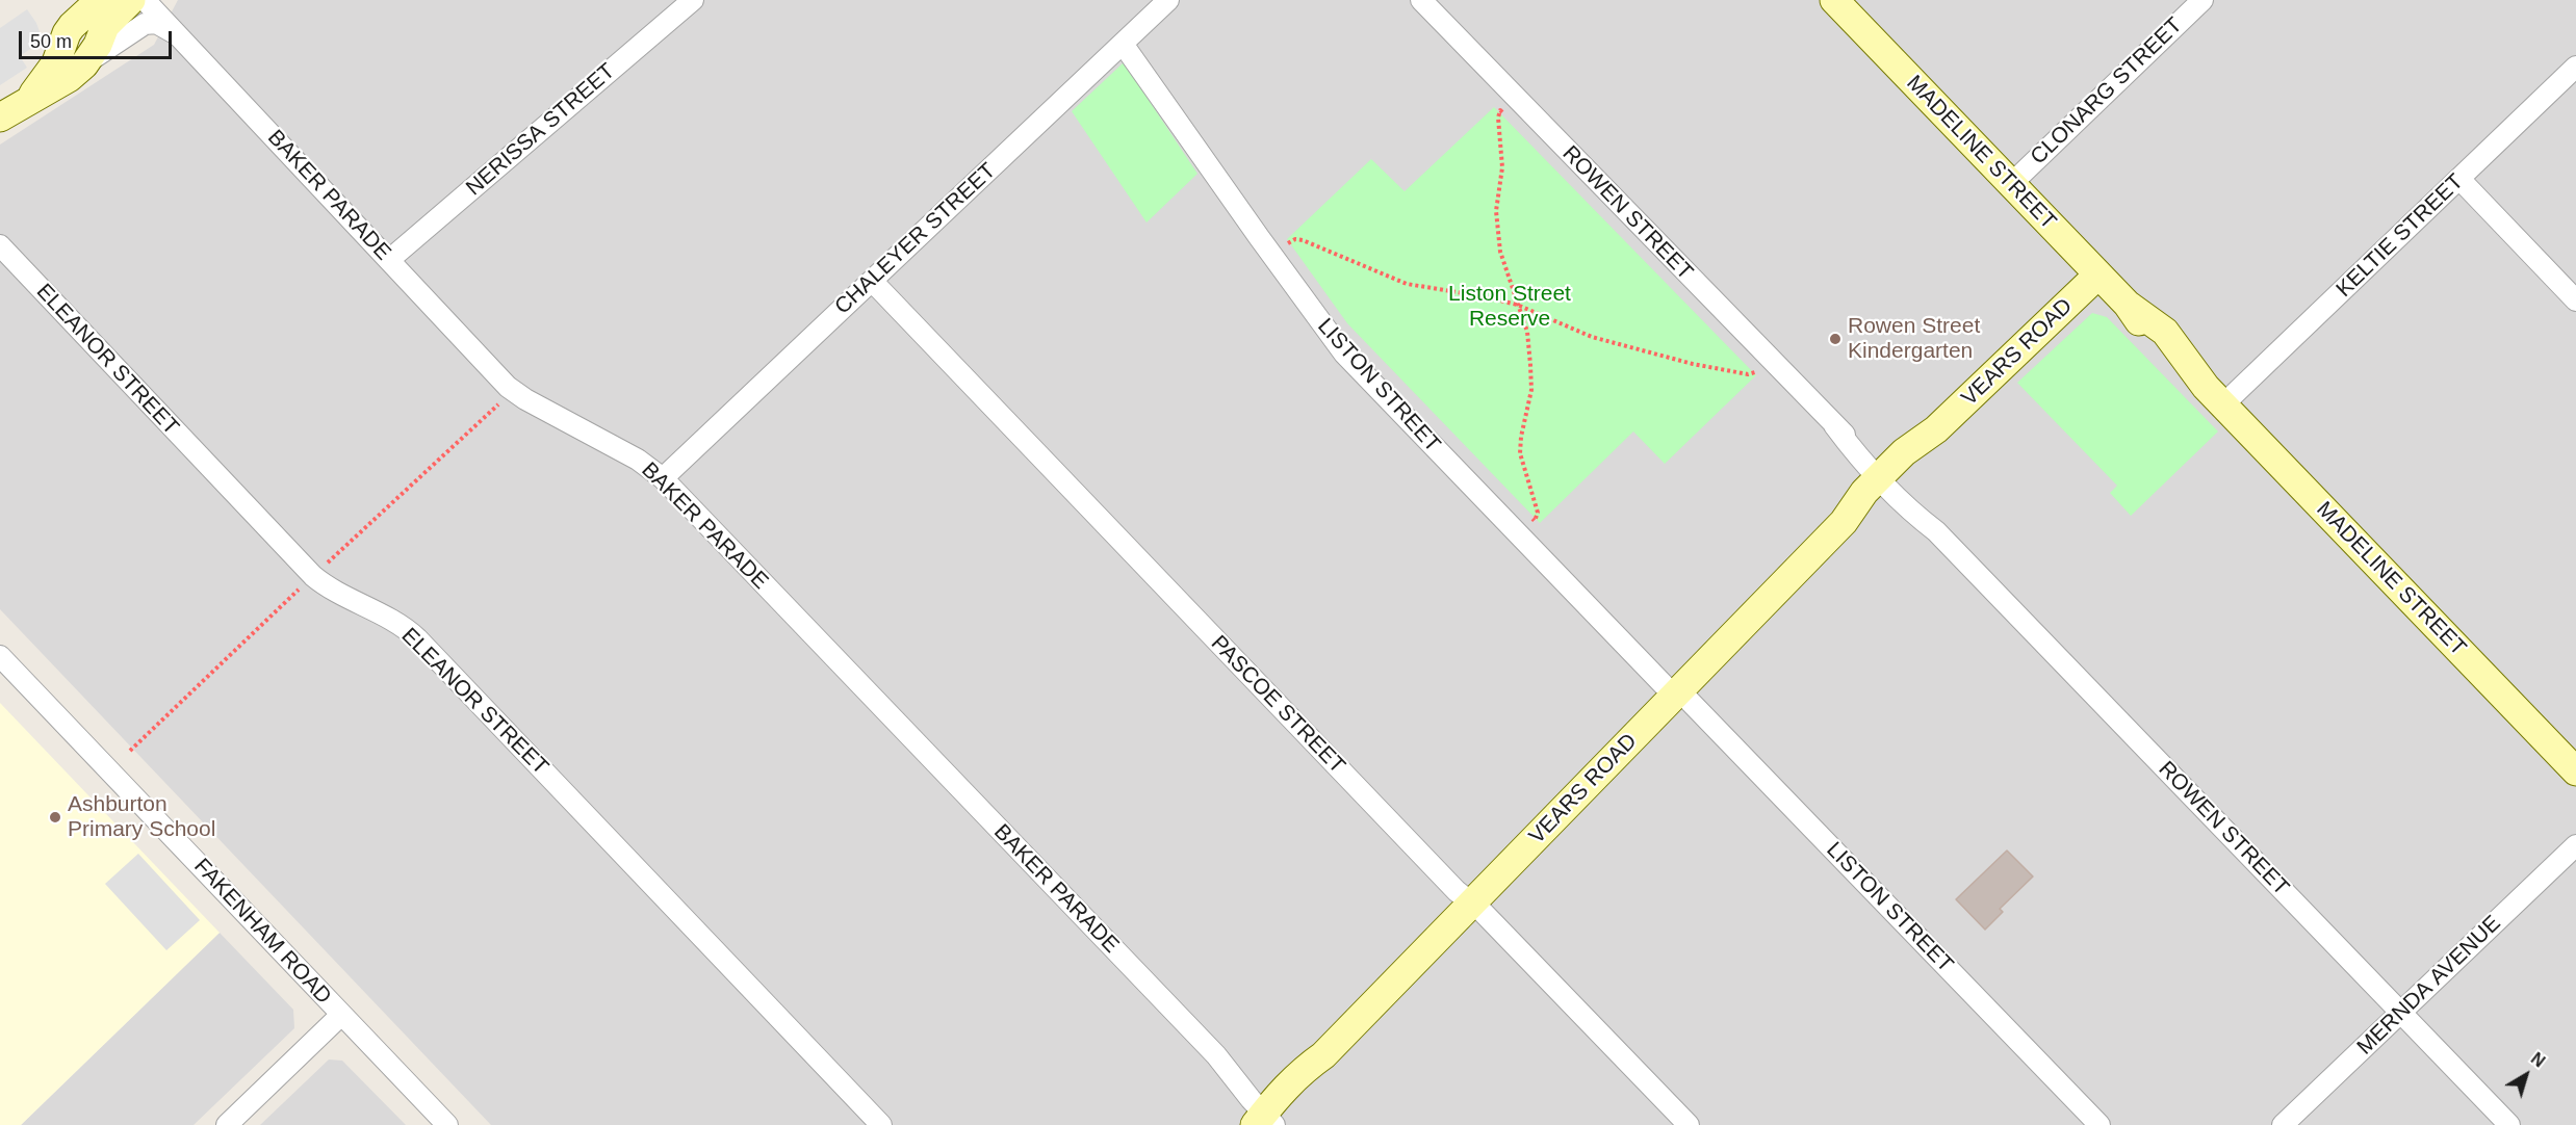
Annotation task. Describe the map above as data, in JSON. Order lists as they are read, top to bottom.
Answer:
{
  "streets": {
    "street": [
      "CLONARG STREET",
      "NERISSA STREET",
      "MADELINE STREET",
      "BAKER PARADE",
      "ROWEN STREET",
      "KELTIE STREET",
      "CHALEYER STREET",
      "VEARS ROAD",
      "ELEANOR STREET",
      "LISTON STREET",
      "PASCOE STREET",
      "FAKENHAM ROAD",
      "MERNDA AVENUE"
    ]
  },
  "crossings": [
    ["CLONARG STREET", "MADELINE STREET"],
    ["NERISSA STREET", "BAKER PARADE"],
    ["MADELINE STREET", "KELTIE STREET"],
    ["MADELINE STREET", "VEARS ROAD"],
    ["BAKER PARADE", "CHALEYER STREET"],
    ["BAKER PARADE", "VEARS ROAD"],
    ["ROWEN STREET", "VEARS ROAD"],
    ["ROWEN STREET", "MERNDA AVENUE"],
    ["CHALEYER STREET", "LISTON STREET"],
    ["CHALEYER STREET", "PASCOE STREET"],
    ["VEARS ROAD", "LISTON STREET"],
    ["VEARS ROAD", "PASCOE STREET"]
  ],
  "parks": ["Liston Street Reserve"],
  "places": ["Rowen Street Kindergarten", "Ashburton Primary School"],
  "scale_bar": "50 m",
  "north": "top right"
}
